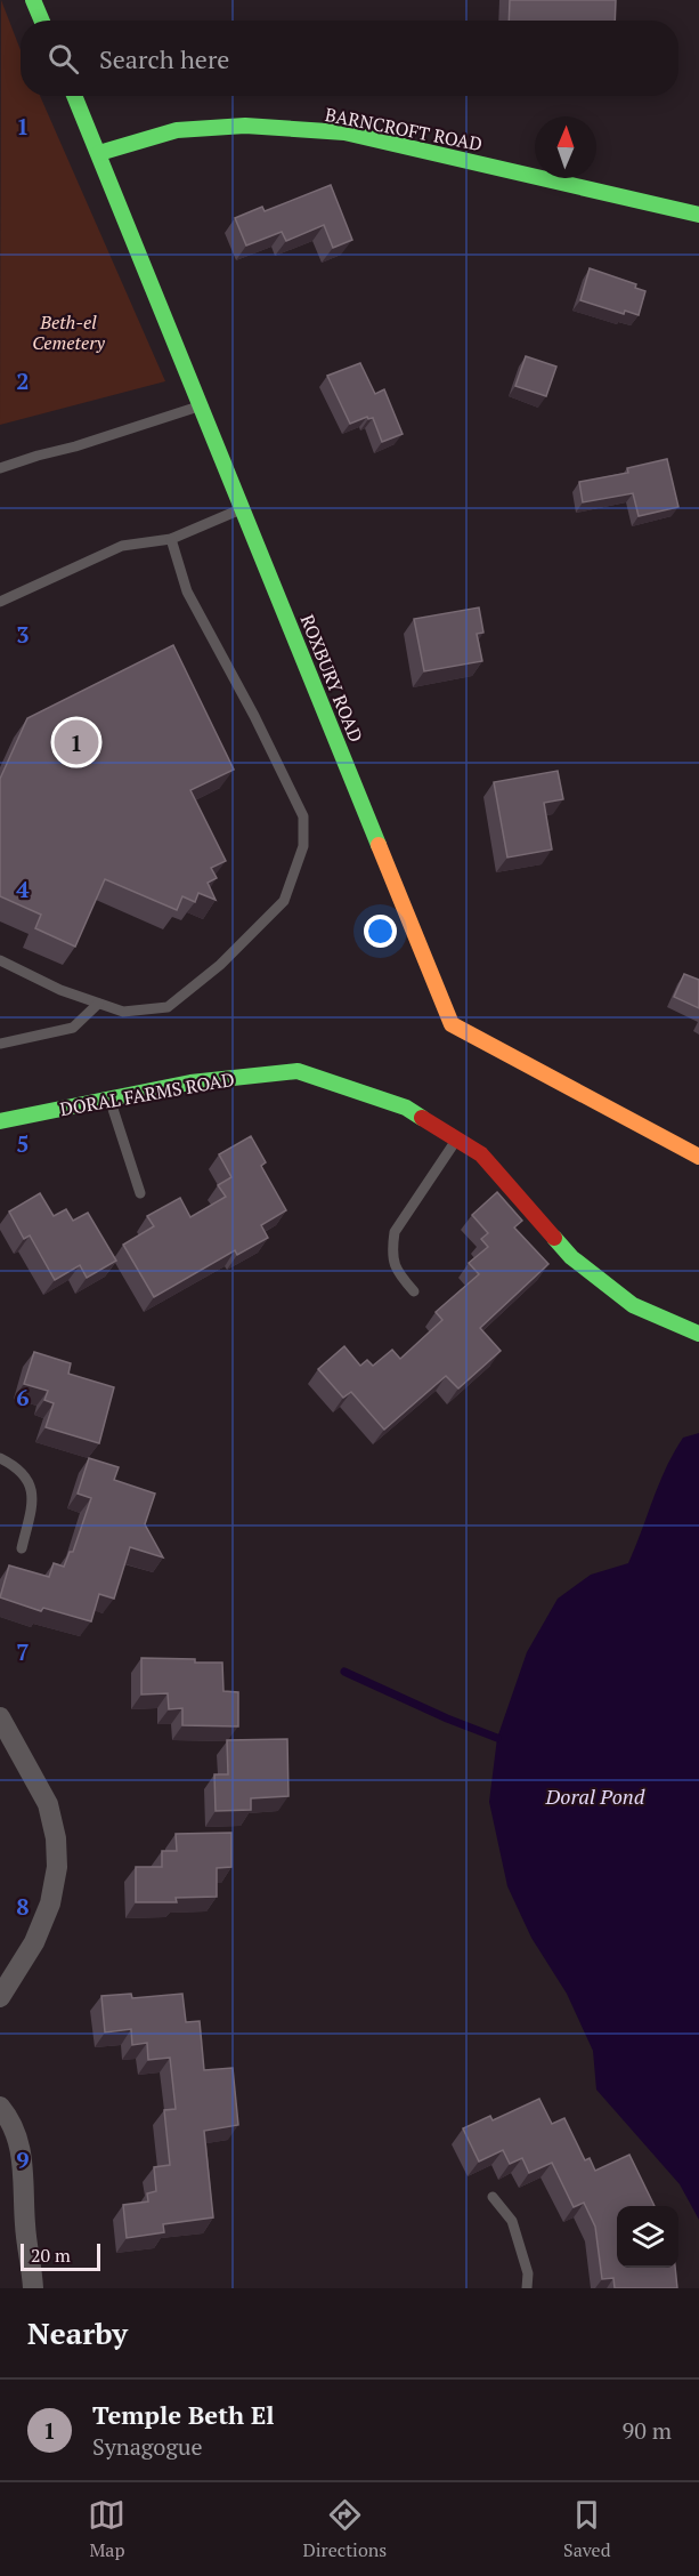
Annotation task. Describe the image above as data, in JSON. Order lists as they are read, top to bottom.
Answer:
{
  "streets": {
    "street": ["BARNCROFT ROAD", "ROXBURY ROAD", "DORAL FARMS ROAD"]
  },
  "crossings": [
    ["BARNCROFT ROAD", "ROXBURY ROAD"]
  ],
  "water": ["Doral Pond"],
  "parks": ["Beth-el Cemetery"],
  "scale_bar": "20 m",
  "north": "top",
  "page": {
    "search": "Search here",
    "pins": "1",
    "scale": "20 m",
    "heading": "Nearby",
    "list": [
      {
        "mark": "1",
        "name": "Temple Beth El",
        "note": "Synagogue",
        "value": "90 m"
      }
    ],
    "nav": ["Map", "Directions", "Saved"]
  },
  "grid": {
    "rows": [
      "1",
      "2",
      "3",
      "4",
      "5",
      "6",
      "7",
      "8",
      "9"
    ]
  }
}
